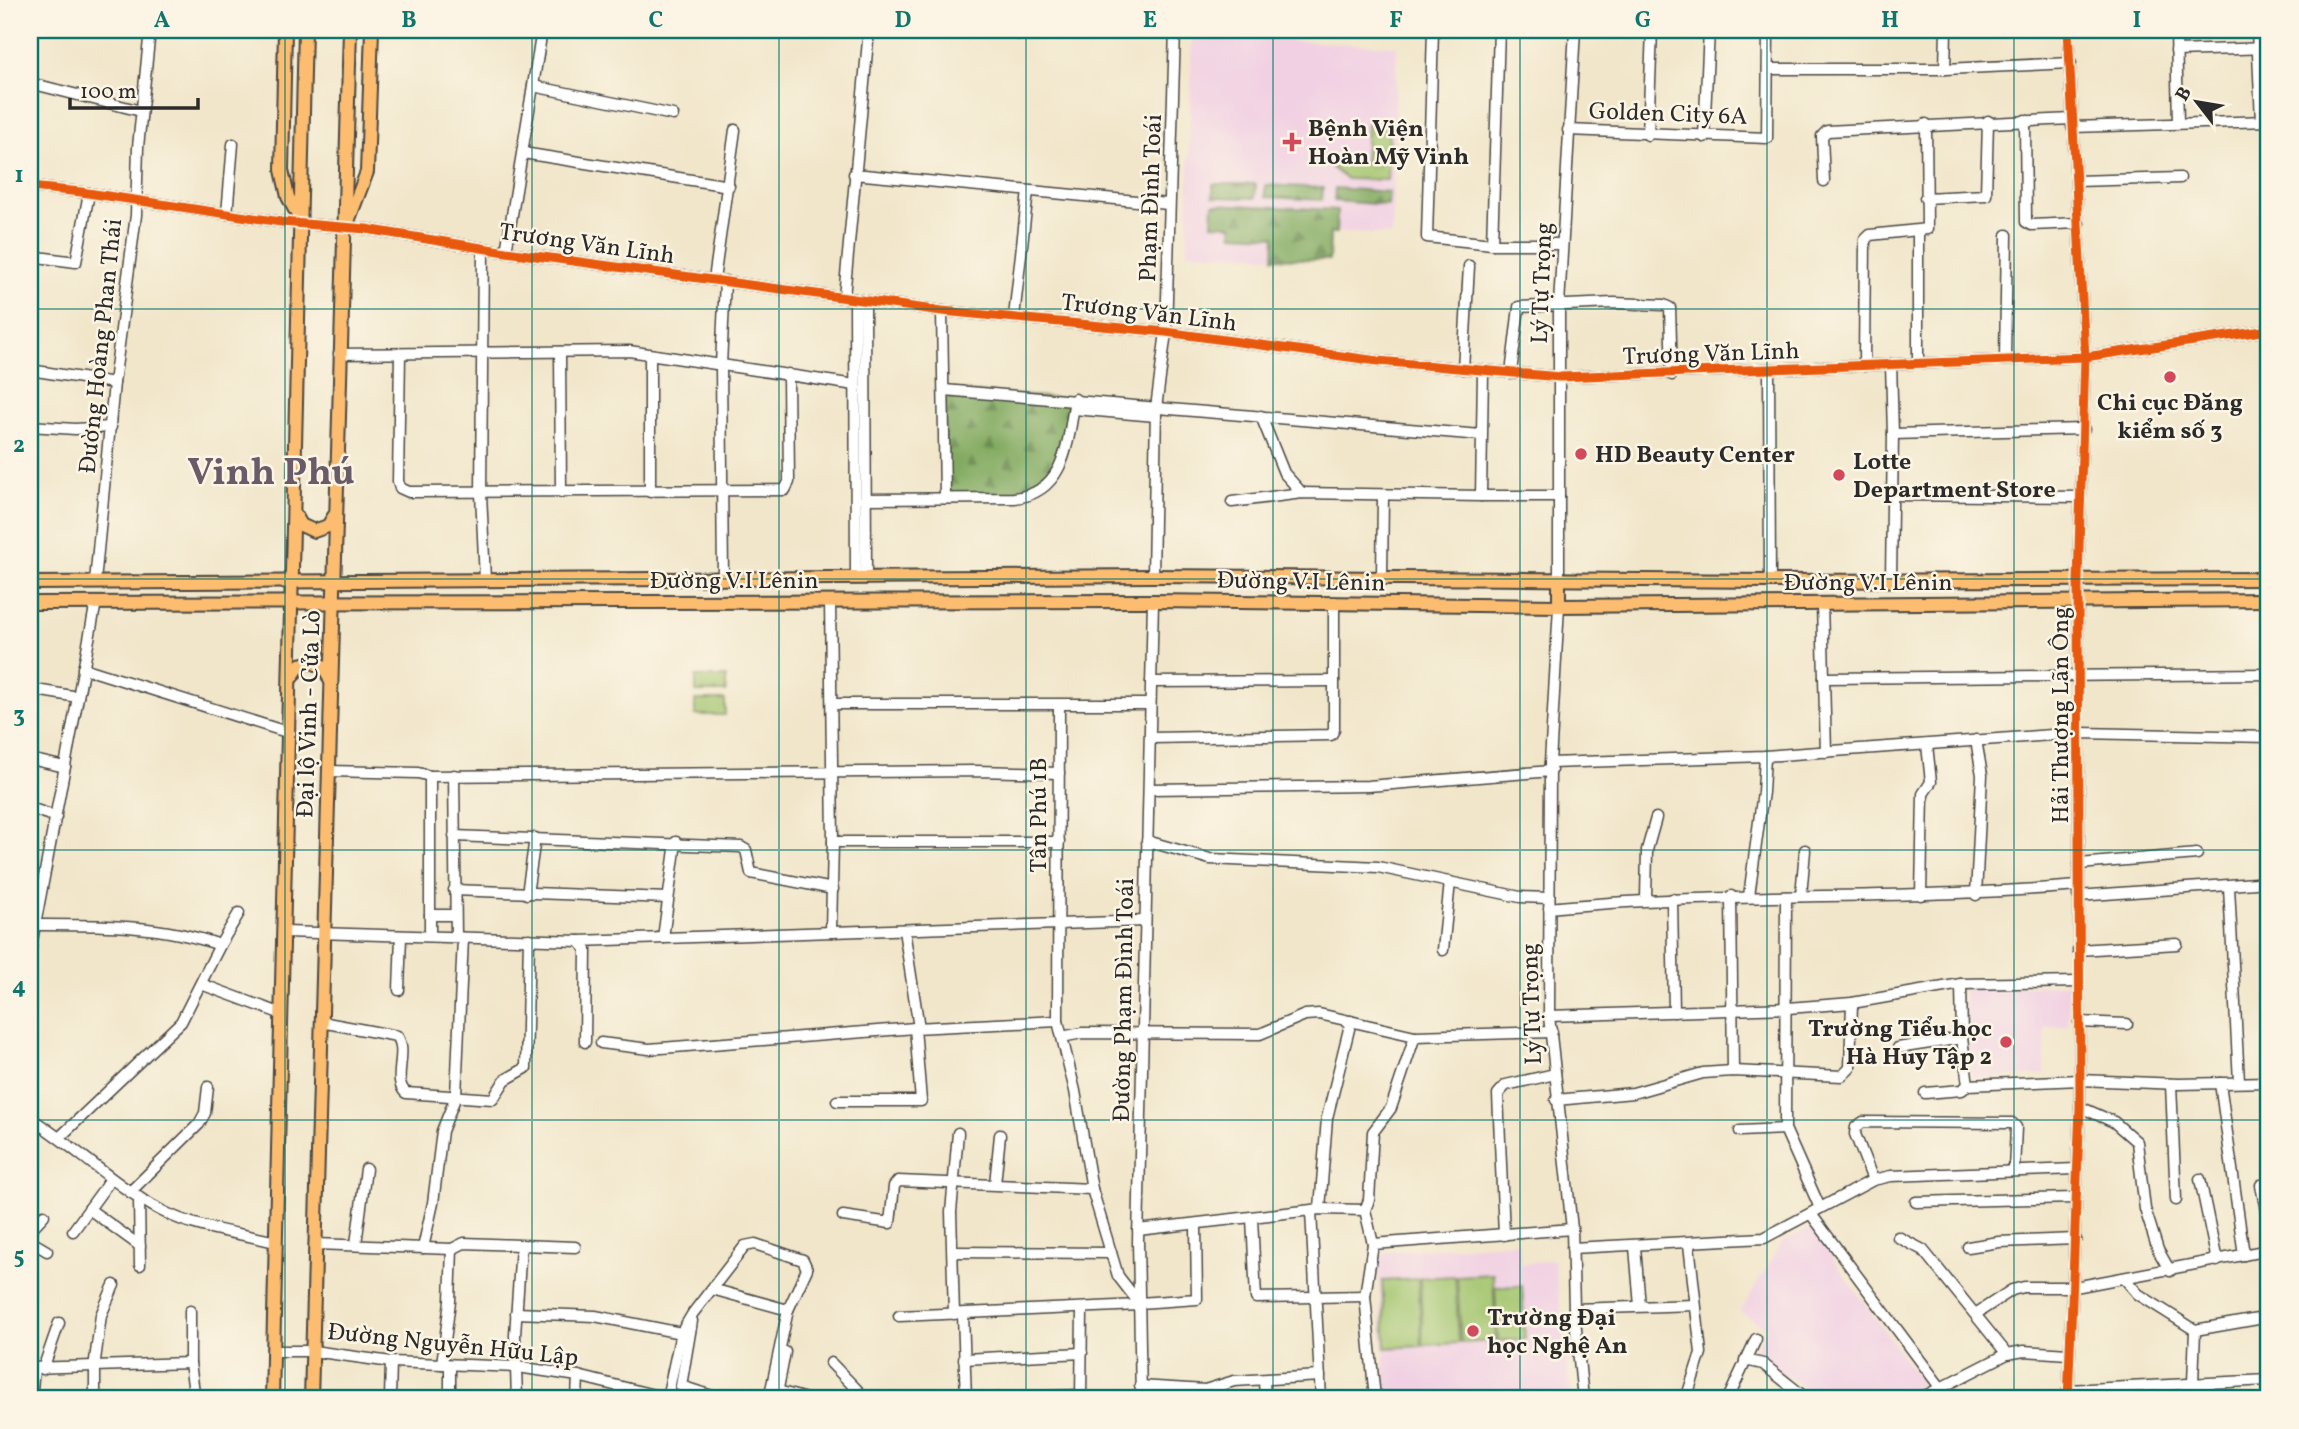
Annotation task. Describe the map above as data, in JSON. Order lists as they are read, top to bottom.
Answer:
{
  "streets": {
    "main road": ["Đường V.I Lênin", "Đại lộ Vinh - Cửa Lò"],
    "street": [
      "Golden City 6A",
      "Phạm Đình Toái",
      "Trương Văn Lĩnh",
      "Lý Tự Trọng",
      "Đường Hoàng Phan Thái",
      "Hải Thượng Lãn Ông",
      "Tân Phú 1B",
      "Đường Phạm Đình Toái",
      "Đường Nguyễn Hữu Lập"
    ]
  },
  "crossings": [
    ["Golden City 6A", "Lý Tự Trọng"],
    ["Phạm Đình Toái", "Trương Văn Lĩnh"],
    ["Phạm Đình Toái", "Đường V.I Lênin"],
    ["Trương Văn Lĩnh", "Lý Tự Trọng"],
    ["Trương Văn Lĩnh", "Đường Hoàng Phan Thái"],
    ["Trương Văn Lĩnh", "Đại lộ Vinh - Cửa Lò"],
    ["Trương Văn Lĩnh", "Hải Thượng Lãn Ông"],
    ["Lý Tự Trọng", "Đường V.I Lênin"],
    ["Đường Hoàng Phan Thái", "Đường V.I Lênin"],
    ["Đường V.I Lênin", "Đại lộ Vinh - Cửa Lò"],
    ["Đường V.I Lênin", "Hải Thượng Lãn Ông"],
    ["Đường V.I Lênin", "Đường Phạm Đình Toái"],
    ["Đại lộ Vinh - Cửa Lò", "Đường Nguyễn Hữu Lập"],
    ["Tân Phú 1B", "Đường Phạm Đình Toái"]
  ],
  "districts": ["Vinh Phú"],
  "places": {
    "health": ["Bệnh Viện Hoàn Mỹ Vinh"],
    "other": [
      "Chi cục Đăng kiểm số 3",
      "HD Beauty Center",
      "Lotte Department Store",
      "Trường Tiểu học Hà Huy Tập 2",
      "Trường Đại học Nghệ An"
    ]
  },
  "scale_bar": "100 m",
  "north": "top left",
  "grid": {
    "columns": [
      "A",
      "B",
      "C",
      "D",
      "E",
      "F",
      "G",
      "H",
      "I"
    ],
    "rows": [
      "1",
      "2",
      "3",
      "4",
      "5"
    ]
  }
}
